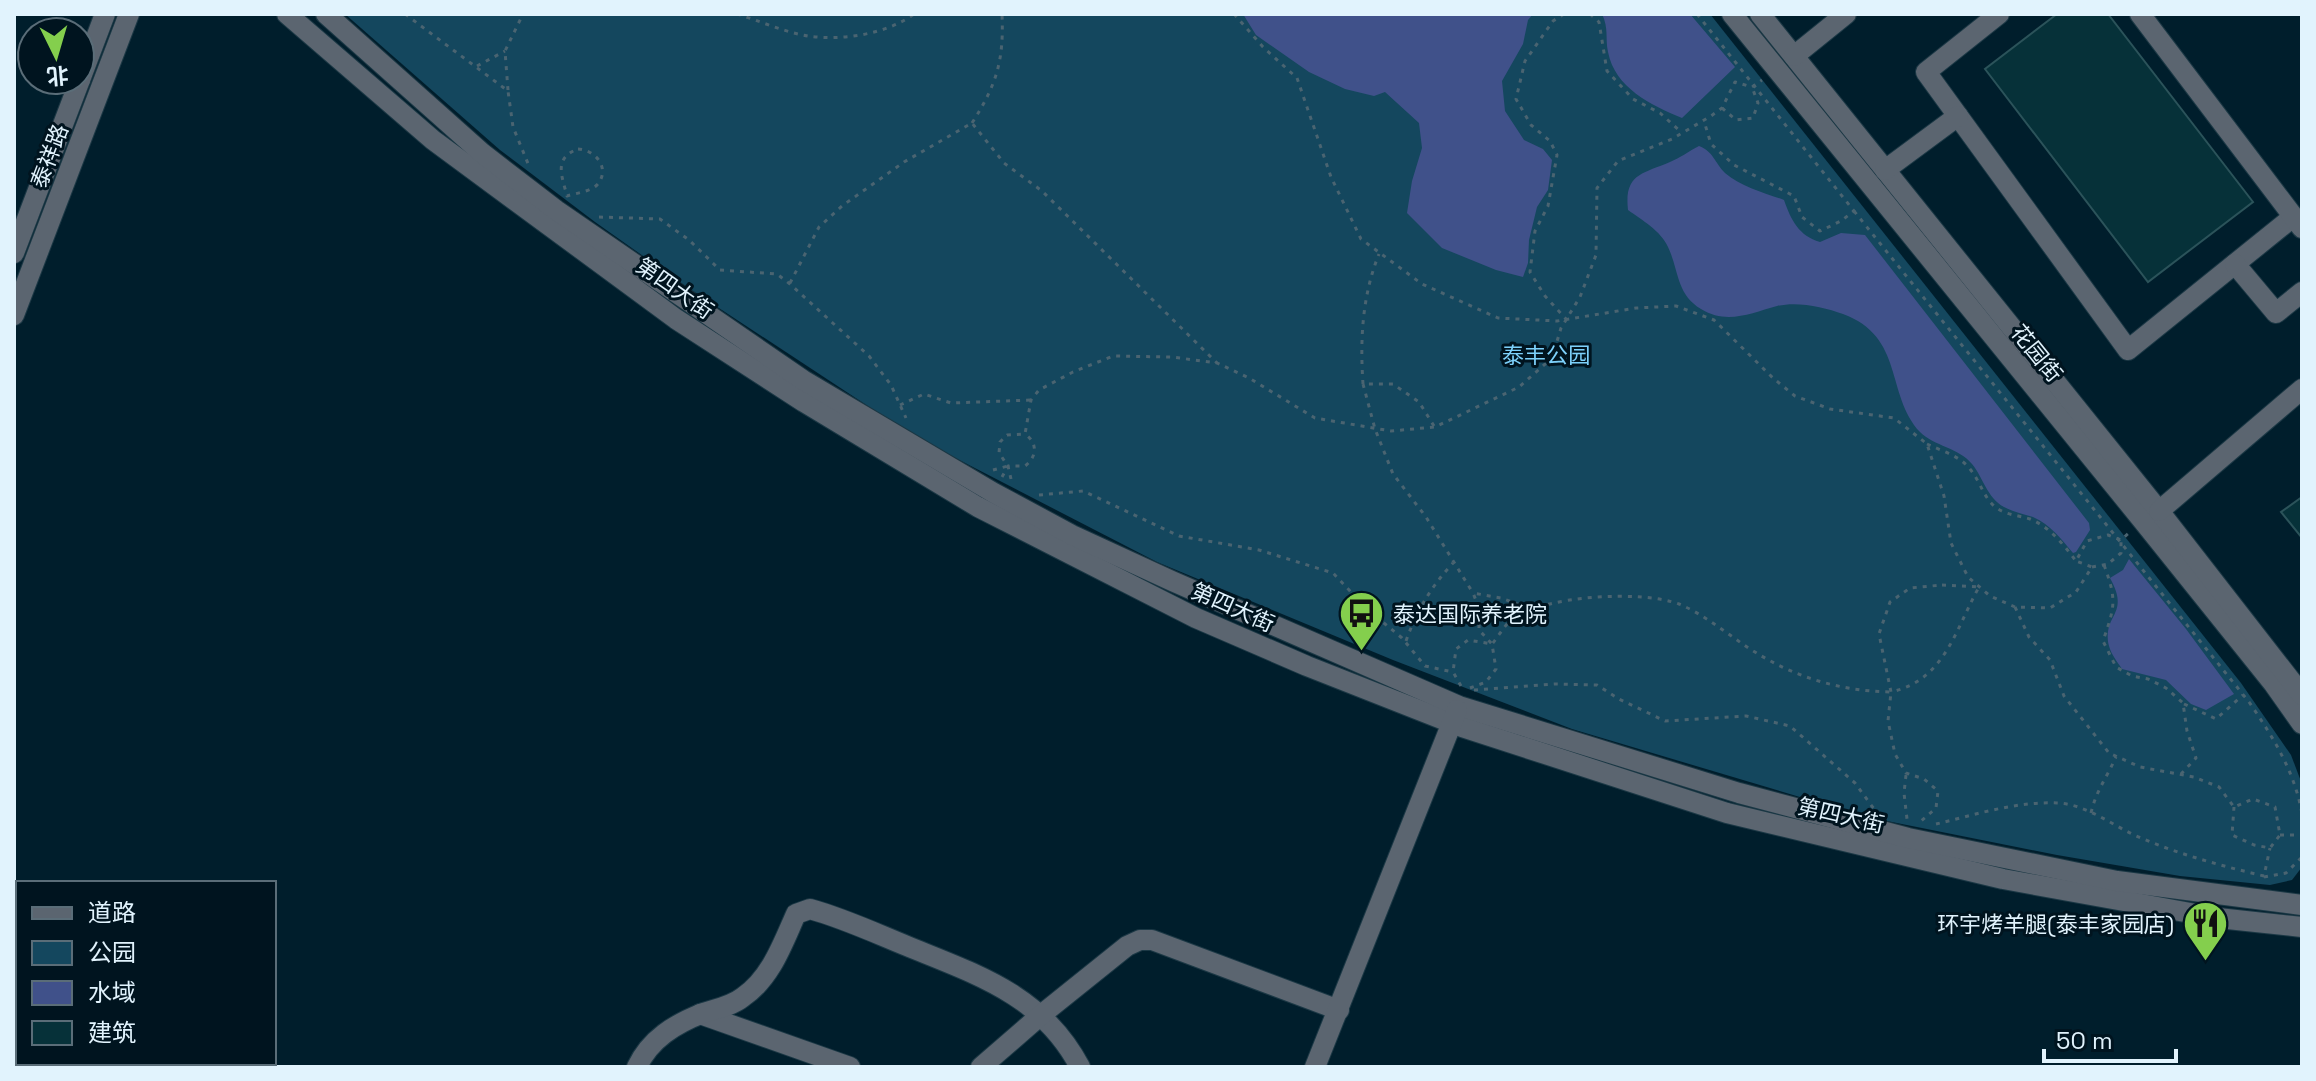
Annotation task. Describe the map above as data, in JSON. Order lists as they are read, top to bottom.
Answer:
{
  "streets": {
    "street": ["泰祥路", "第四大街", "花园街"]
  },
  "parks": ["泰丰公园"],
  "places": {
    "bus stop": ["泰达国际养老院"],
    "restaurant": ["环宇烤羊腿(泰丰家园店)"]
  },
  "legend": [
    "道路",
    "公园",
    "水域",
    "建筑"
  ],
  "scale_bar": "50 m",
  "north": "bottom"
}
